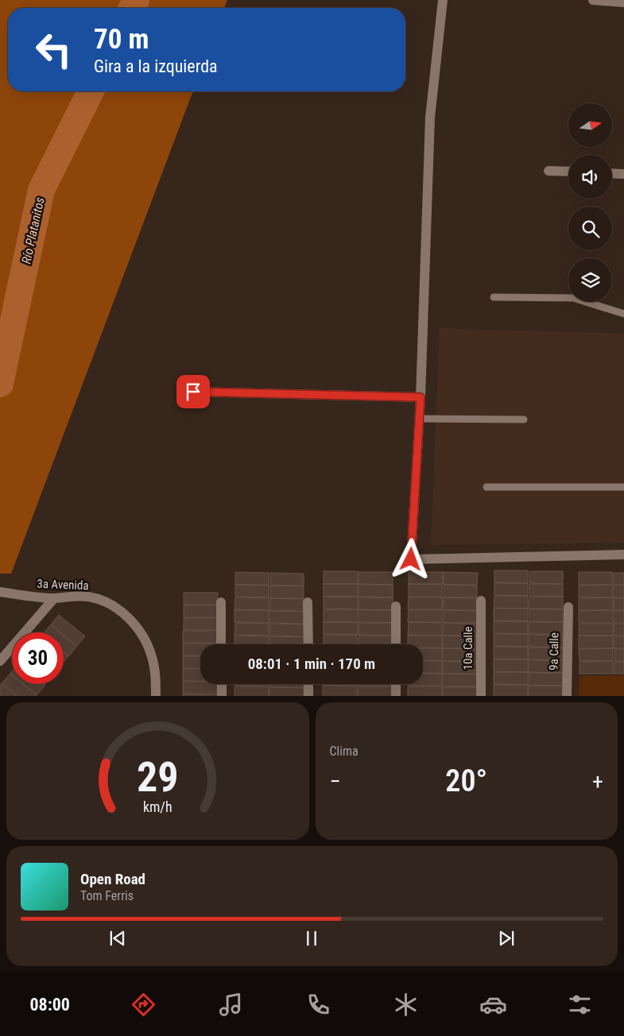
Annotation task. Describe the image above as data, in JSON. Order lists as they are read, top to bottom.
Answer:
{
  "streets": {
    "street": ["3a Avenida", "10a Calle", "9a Calle"]
  },
  "water": ["Río Platanitos"],
  "north": "right",
  "page": {
    "turn": ["70 m", "Gira a la izquierda"],
    "limit": "30",
    "trip": "08:01 · 1 min · 170 m",
    "tile": "Clima",
    "heat": ["−", "20°", "+"],
    "song": ["Open Road", "Tom Ferris"],
    "tabs": "08:00",
    "gauge": ["29", "km/h"]
  }
}
